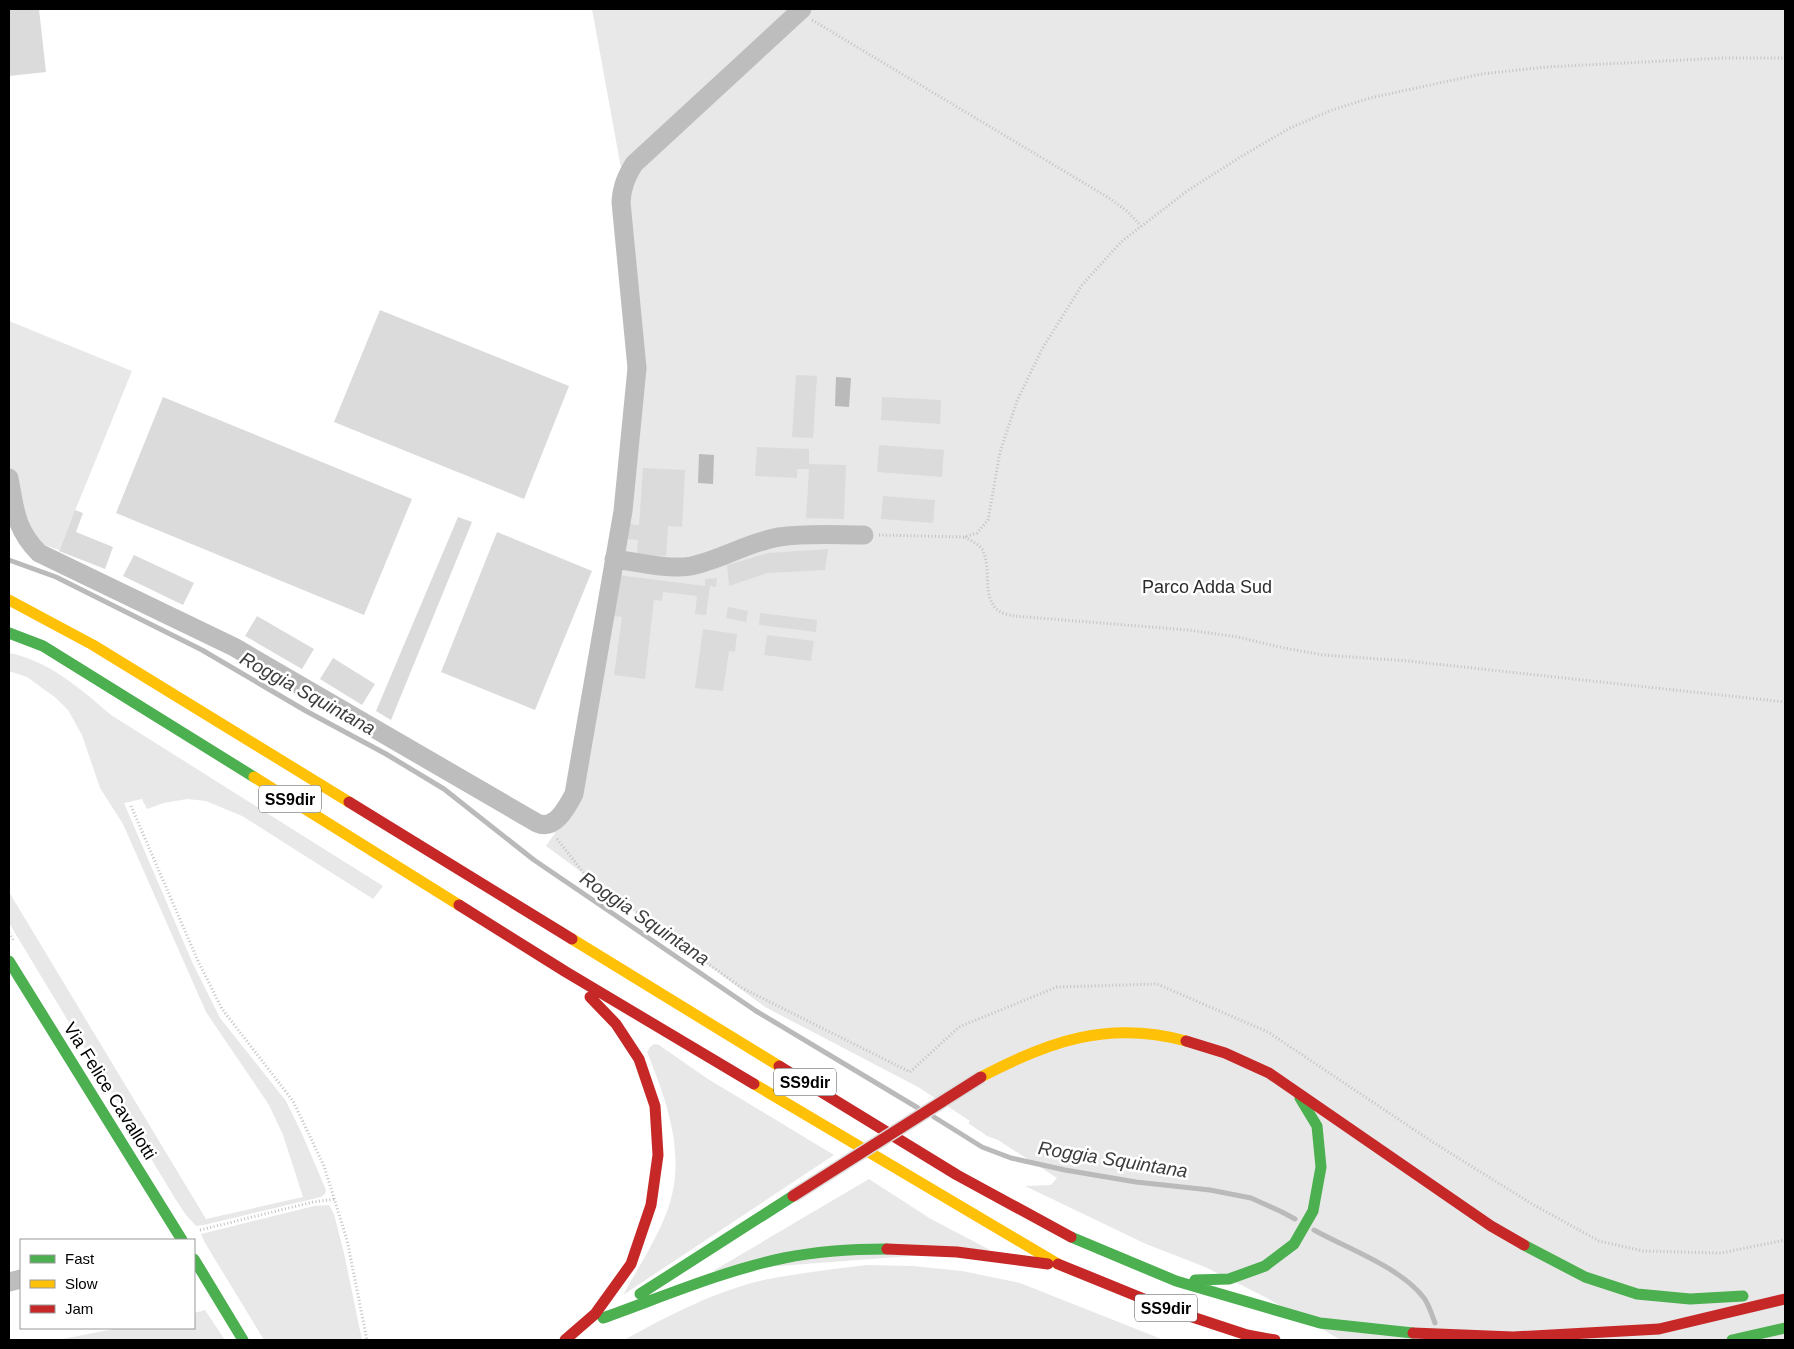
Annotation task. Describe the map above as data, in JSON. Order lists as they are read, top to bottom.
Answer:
{
  "streets": {
    "main road": ["SS9dir", "Via Felice Cavallotti"]
  },
  "water": ["Roggia Squintana"],
  "parks": ["Parco Adda Sud"],
  "legend": ["Fast", "Slow", "Jam"]
}
